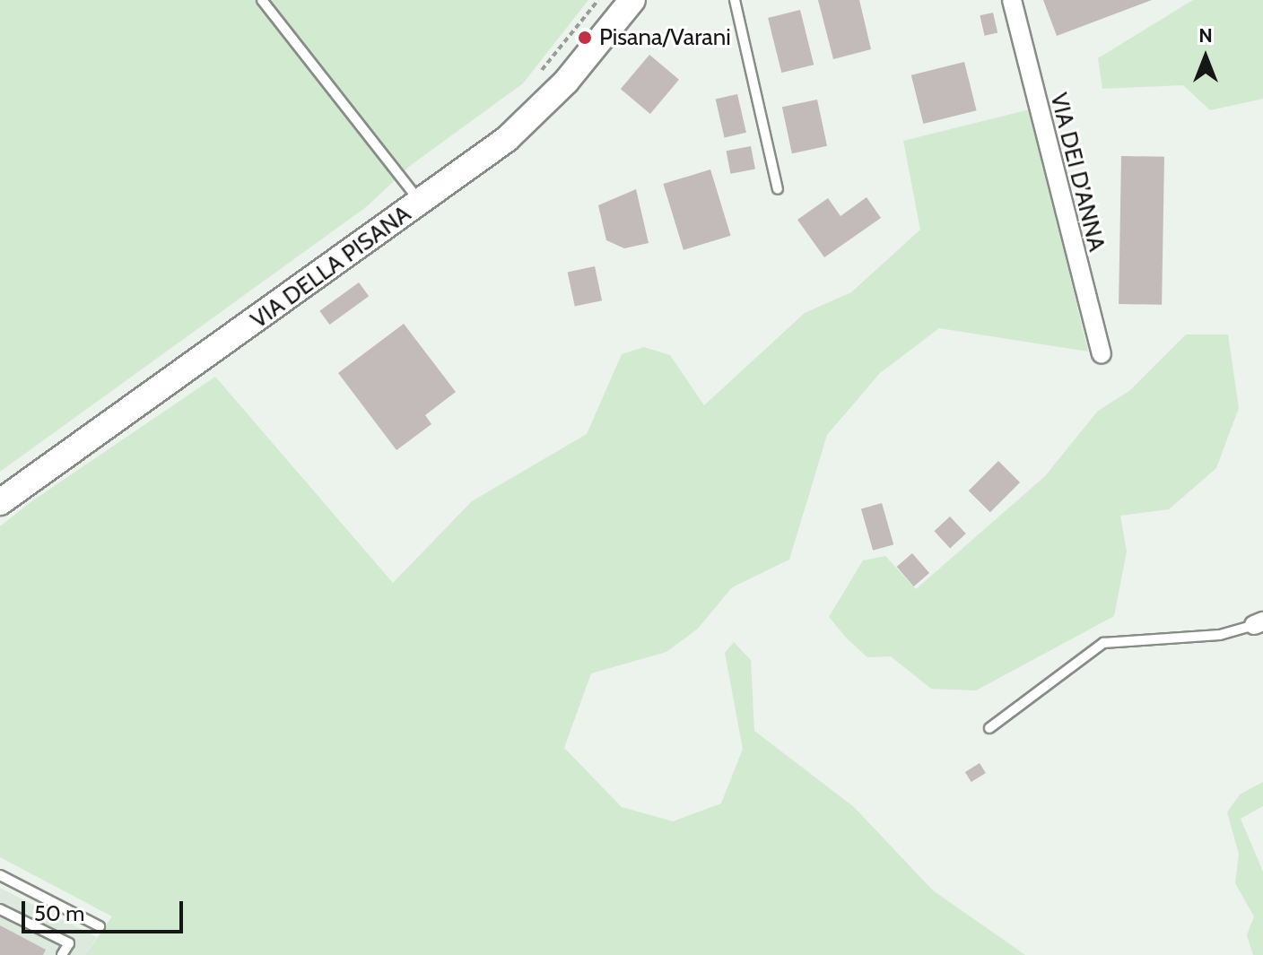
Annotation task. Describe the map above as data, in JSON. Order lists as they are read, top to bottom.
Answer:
{
  "streets": {
    "main road": ["VIA DELLA PISANA"],
    "street": ["VIA DEI D’ANNA"]
  },
  "places": ["Pisana/Varani"],
  "scale_bar": "50 m",
  "north": "top"
}
